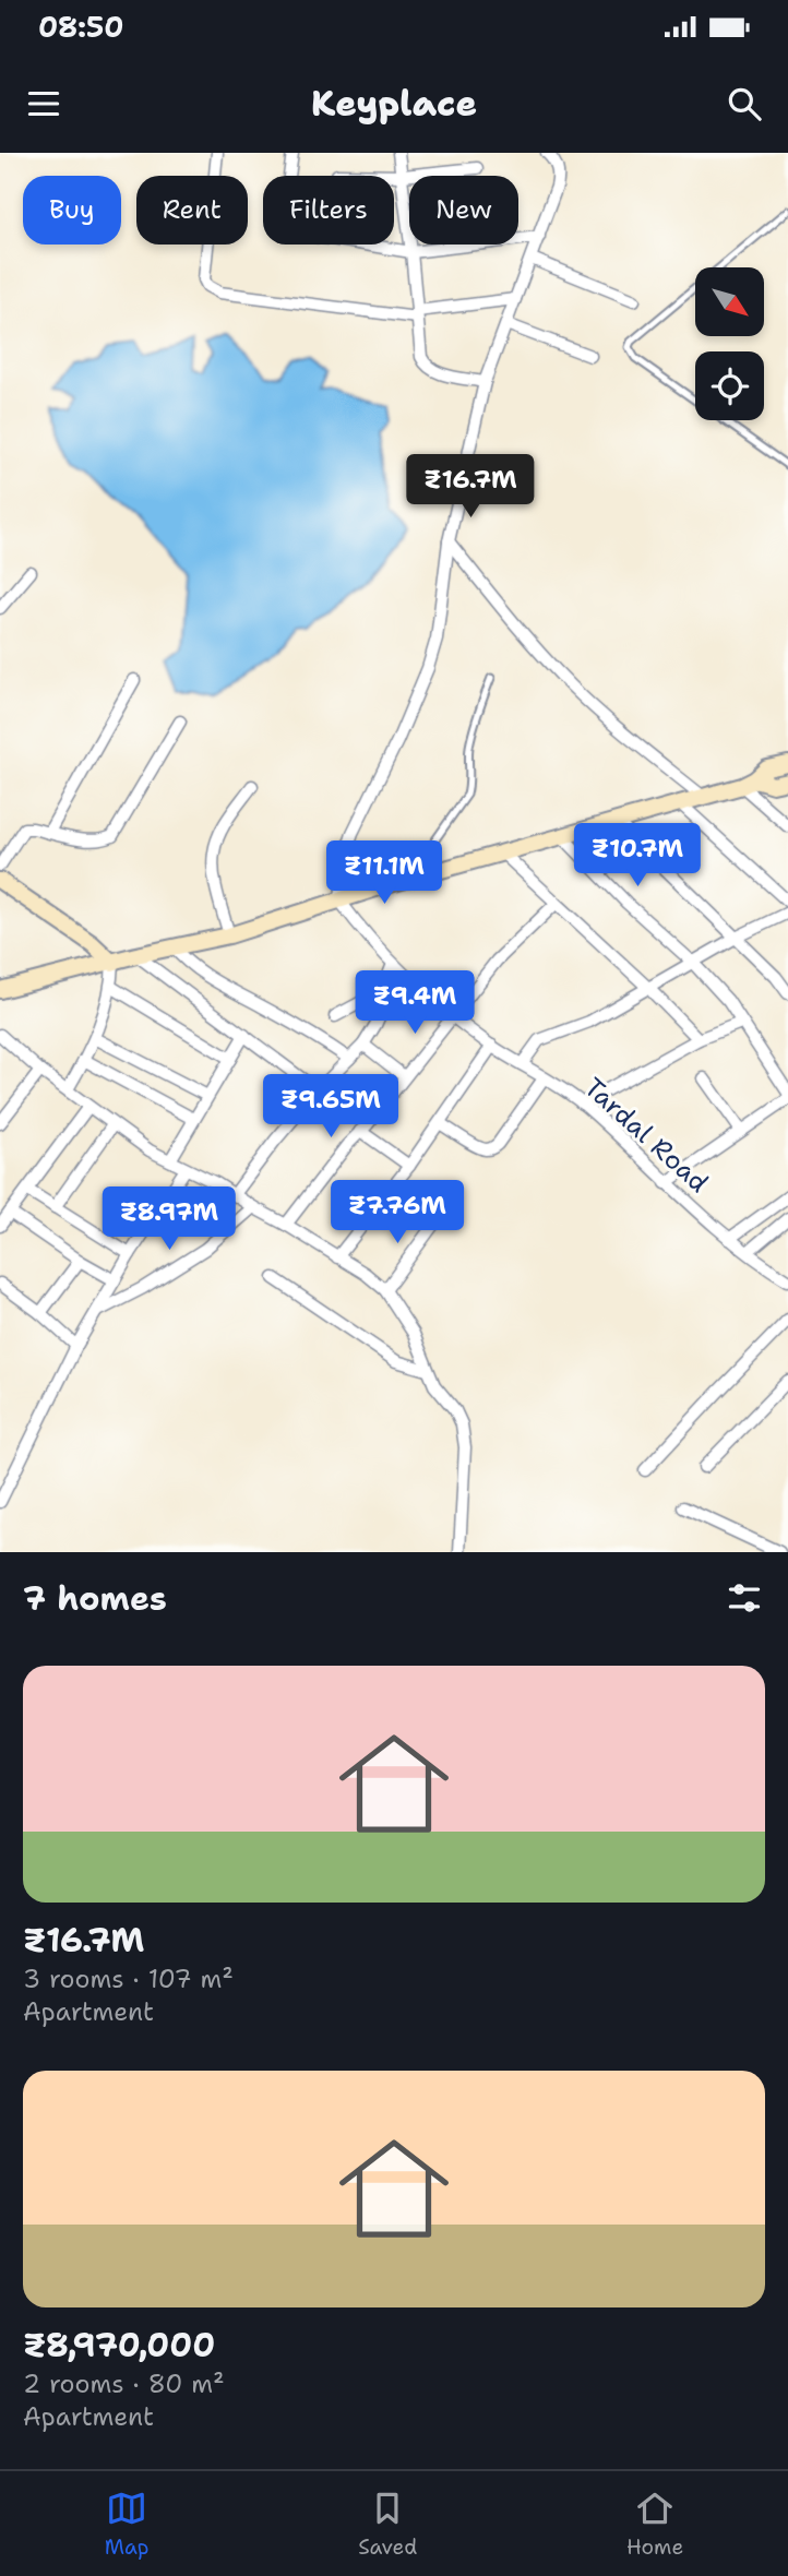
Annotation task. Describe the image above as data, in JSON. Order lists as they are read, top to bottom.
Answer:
{
  "streets": {
    "street": ["Tardal Road"]
  },
  "north": "bottom right",
  "page": {
    "status": "08:50",
    "header": "Keyplace",
    "chip": [
      "Buy",
      "Rent",
      "Filters",
      "New"
    ],
    "price": [
      "₹16.7M",
      "₹10.7M",
      "₹11.1M",
      "₹9.4M",
      "₹9.65M",
      "₹7.76M",
      "₹8.97M"
    ],
    "heading": "7 homes",
    "list": [
      {
        "name": "₹16.7M",
        "note": "3 rooms · 107 m² · Apartment"
      },
      {
        "name": "₹8,970,000",
        "note": "2 rooms · 80 m² · Apartment"
      }
    ],
    "tabs": ["Map", "Saved", "Home"]
  }
}
